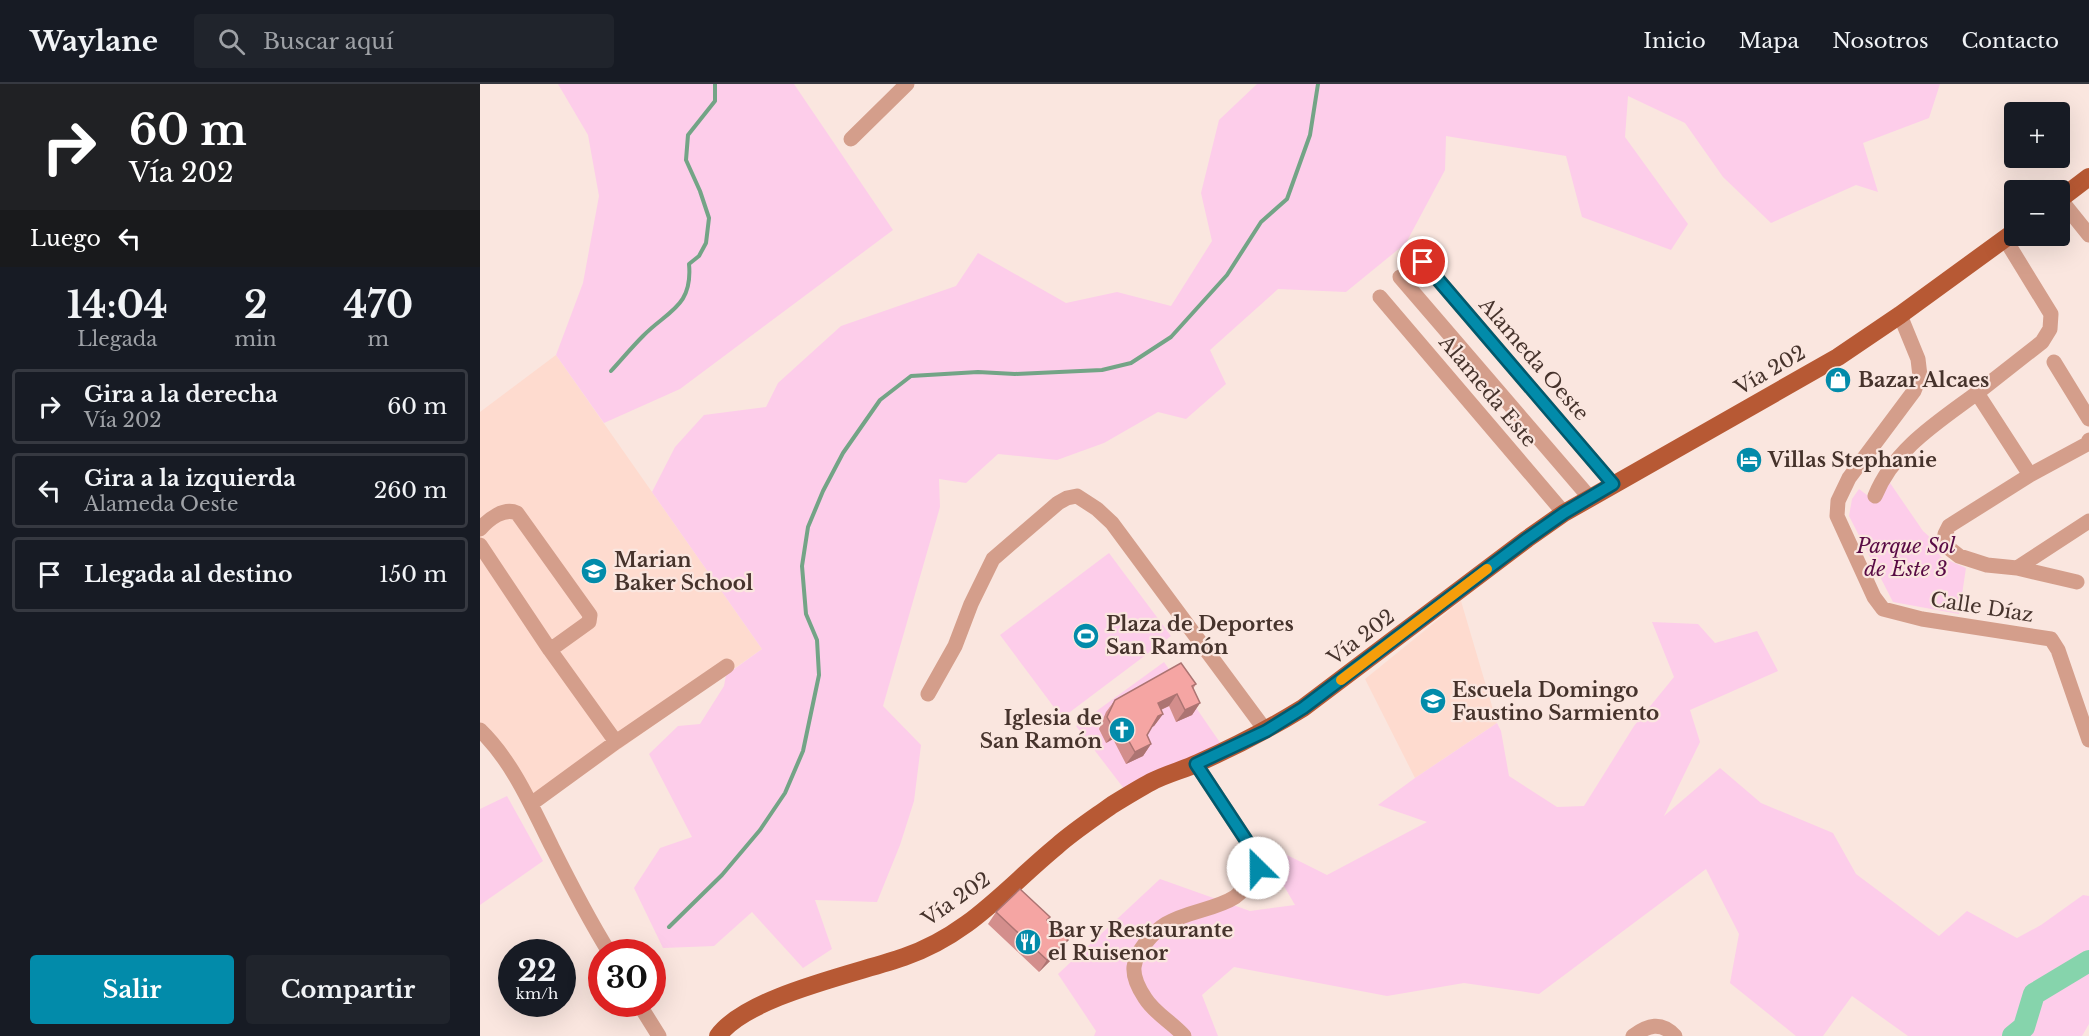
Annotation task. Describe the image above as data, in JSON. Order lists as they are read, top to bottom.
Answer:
{
  "streets": {
    "main road": ["Vía 202"],
    "street": ["Alameda Oeste", "Alameda Este", "Calle Díaz"]
  },
  "crossings": [
    ["Alameda Oeste", "Vía 202"],
    ["Vía 202", "Alameda Este"],
    ["Vía 202", "Calle Díaz"]
  ],
  "parks": ["Parque Sol de Este 3"],
  "places": {
    "shop": ["Bazar Alcaes"],
    "hotel": ["Villas Stephanie"],
    "school or university": ["Marian Baker School", "Escuela Domingo Faustino Sarmiento"],
    "sports": ["Plaza de Deportes San Ramón"],
    "church": ["Iglesia de San Ramón"],
    "restaurant": ["Bar y Restaurante el Ruisenor"]
  },
  "page": {
    "header": "Waylane",
    "search": "Buscar aquí",
    "nav": [
      "Inicio",
      "Mapa",
      "Nosotros",
      "Contacto"
    ],
    "turn": ["60 m", "Vía 202"],
    "map_buttons": ["+", "−"],
    "then": "Luego",
    "eta": [
      "14:04",
      "Llegada",
      "2",
      "min",
      "470",
      "m"
    ],
    "list": [
      {
        "name": "Gira a la derecha",
        "note": "Vía 202",
        "value": "60 m"
      },
      {
        "name": "Gira a la izquierda",
        "note": "Alameda Oeste",
        "value": "260 m"
      },
      {
        "name": "Llegada al destino",
        "value": "150 m"
      }
    ],
    "speed": "22 km/h",
    "limit": "30",
    "buttons": ["Salir", "Compartir"]
  }
}
